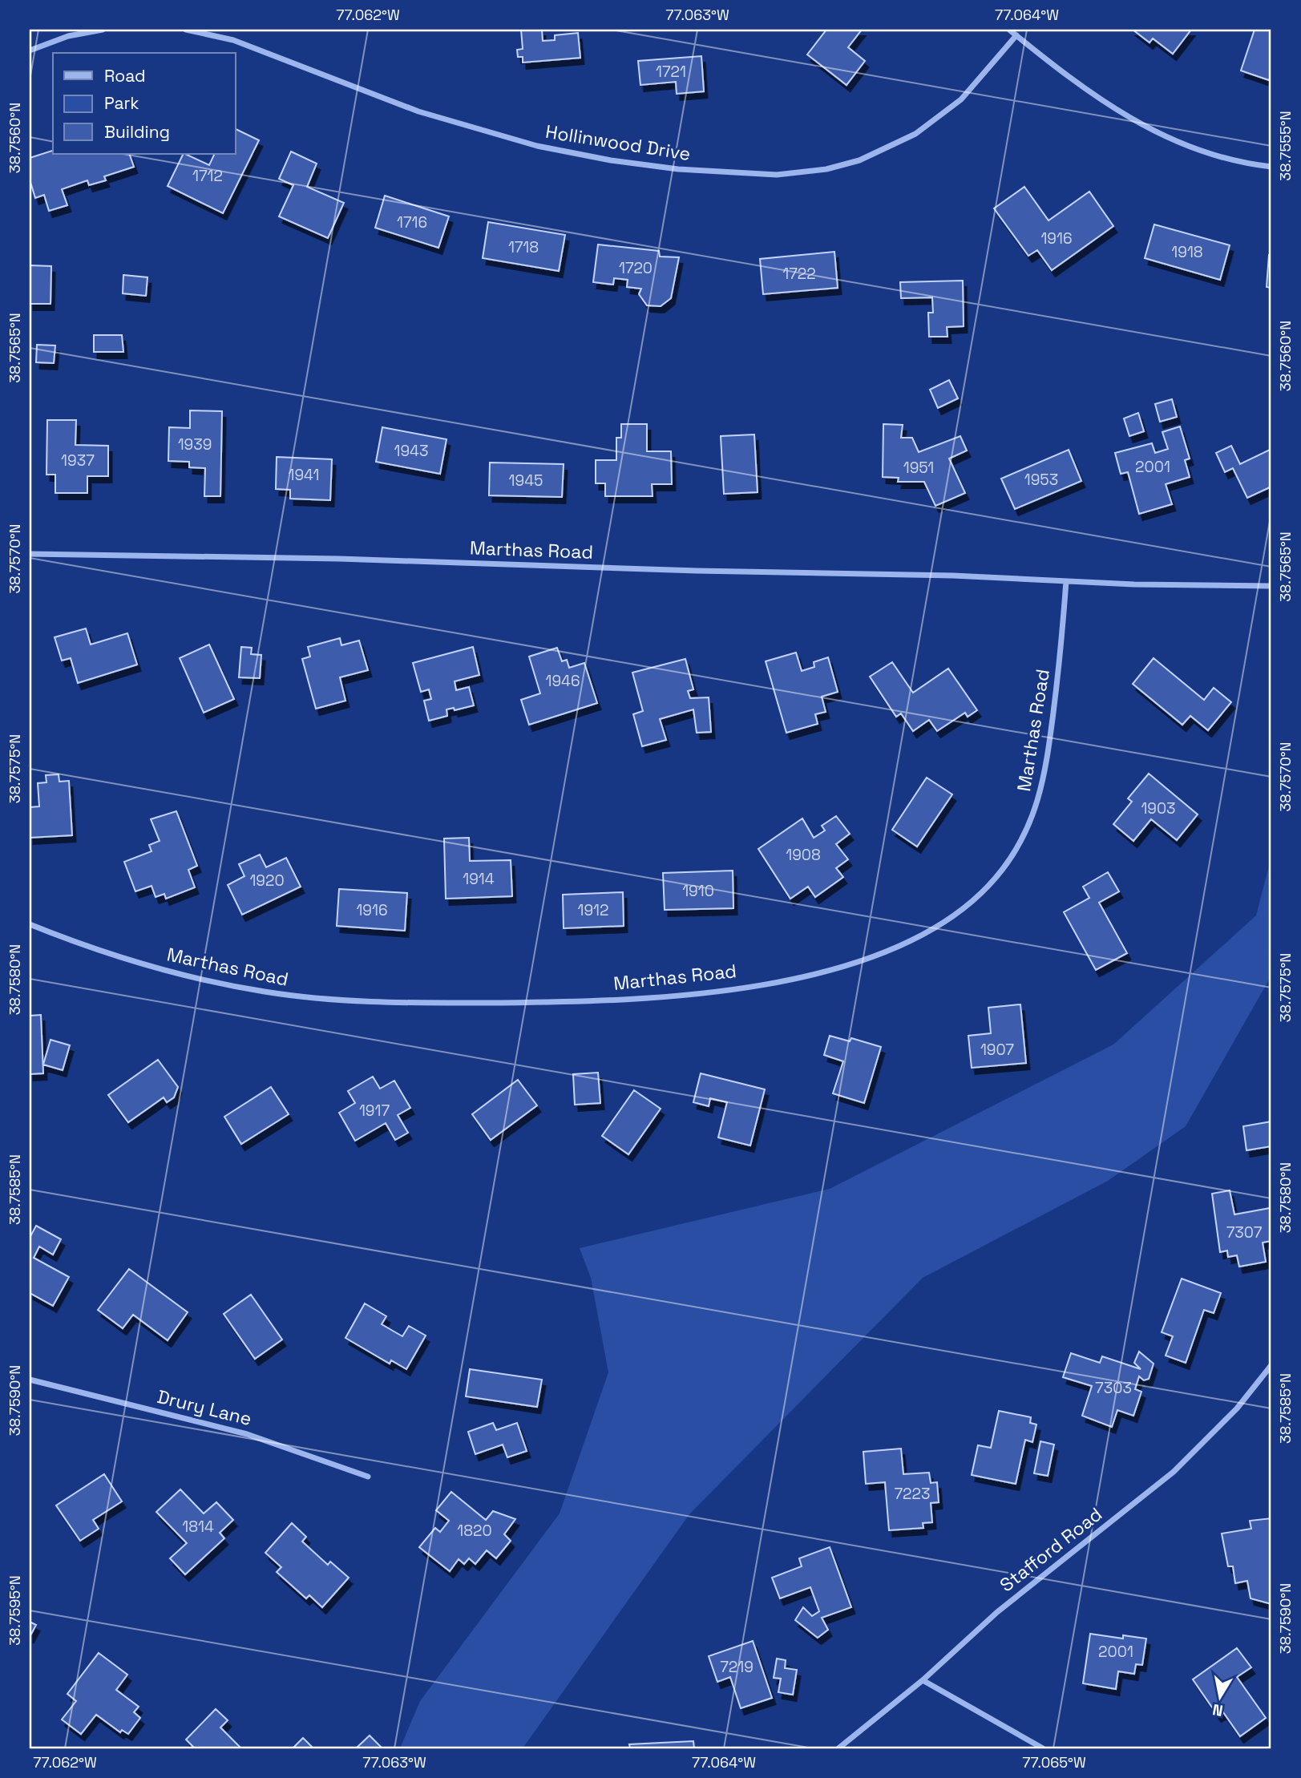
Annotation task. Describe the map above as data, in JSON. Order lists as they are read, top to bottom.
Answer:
{
  "streets": {
    "street": [
      "Hollinwood Drive",
      "Marthas Road",
      "Drury Lane",
      "Stafford Road"
    ]
  },
  "house_numbers": [
    "1721",
    "1712",
    "1716",
    "1916",
    "1718",
    "1918",
    "1720",
    "1722",
    "1939",
    "1943",
    "1937",
    "2001",
    "1951",
    "1941",
    "1953",
    "1945",
    "1946",
    "1903",
    "1908",
    "1914",
    "1920",
    "1910",
    "1916",
    "1912",
    "1907",
    "1917",
    "7307",
    "7303",
    "7223",
    "1814",
    "1820",
    "2001",
    "7219"
  ],
  "legend": ["Road", "Park", "Building"],
  "north": "bottom",
  "coordinates": [
    "77.062°W",
    "77.063°W",
    "77.064°W",
    "38.7560°N",
    "38.7555°N",
    "38.7565°N",
    "38.7570°N",
    "38.7575°N",
    "38.7580°N",
    "38.7585°N",
    "38.7590°N",
    "38.7595°N",
    "77.065°W"
  ]
}
